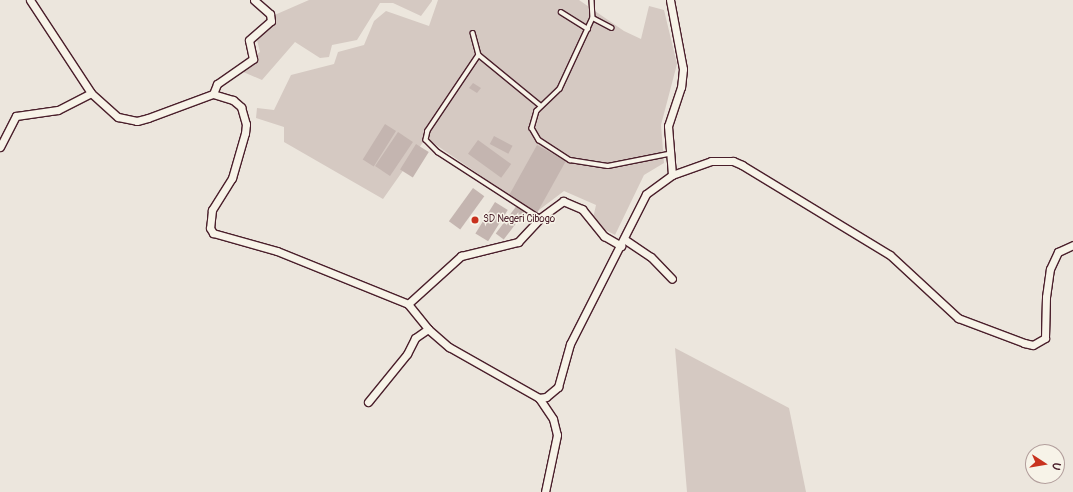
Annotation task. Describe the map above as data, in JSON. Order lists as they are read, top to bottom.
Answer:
{
  "places": ["SD Negeri Cibogo"],
  "north": "right"
}
